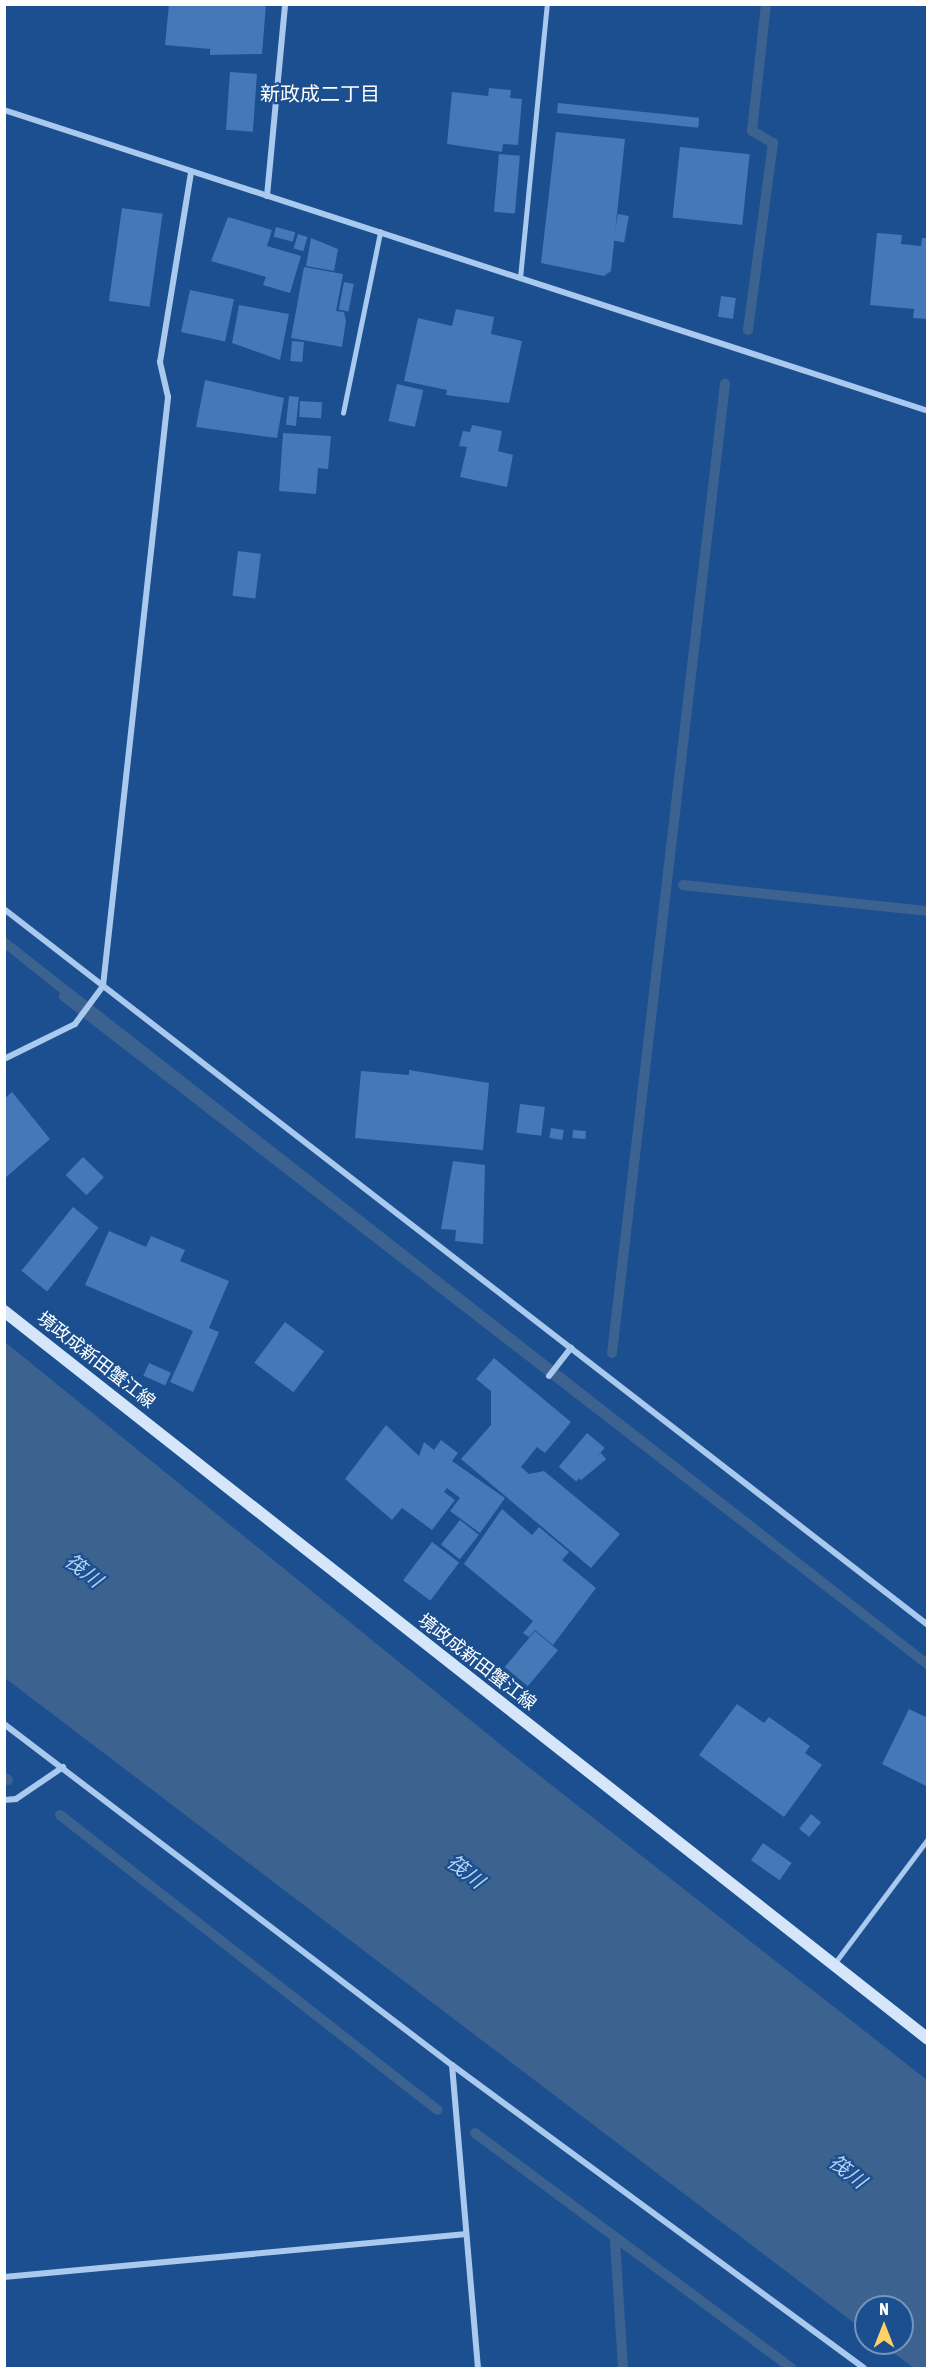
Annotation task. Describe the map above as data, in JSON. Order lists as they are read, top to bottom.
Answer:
{
  "streets": {
    "main road": ["境政成新田蟹江線"]
  },
  "districts": ["新政成二丁目"],
  "water": ["筏川"],
  "north": "top"
}
